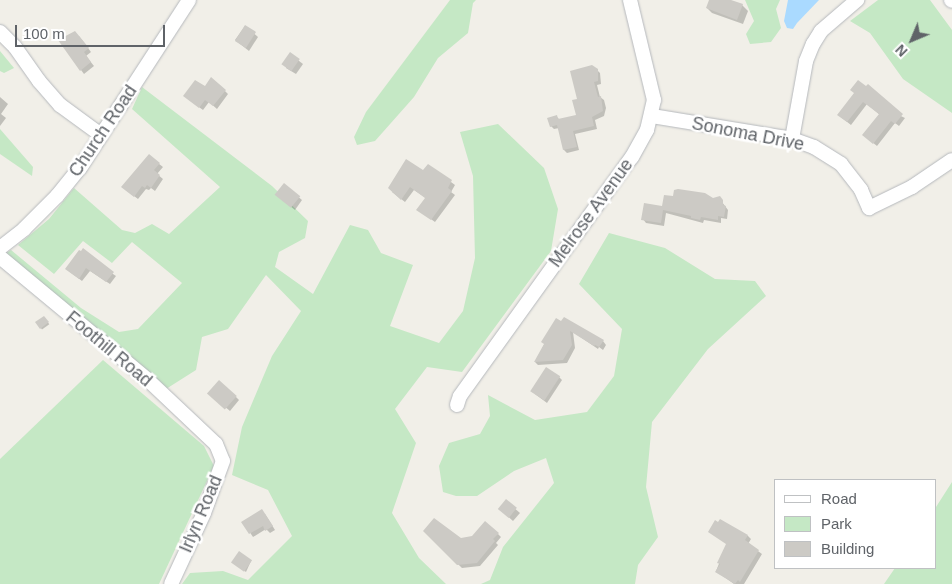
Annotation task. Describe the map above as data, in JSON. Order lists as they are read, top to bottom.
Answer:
{
  "streets": {
    "street": [
      "Church Road",
      "Sonoma Drive",
      "Melrose Avenue",
      "Foothill Road",
      "Irlyn Road"
    ]
  },
  "crossings": [
    ["Sonoma Drive", "Melrose Avenue"],
    ["Foothill Road", "Irlyn Road"]
  ],
  "legend": ["Road", "Park", "Building"],
  "scale_bar": "100 m",
  "north": "bottom left"
}
